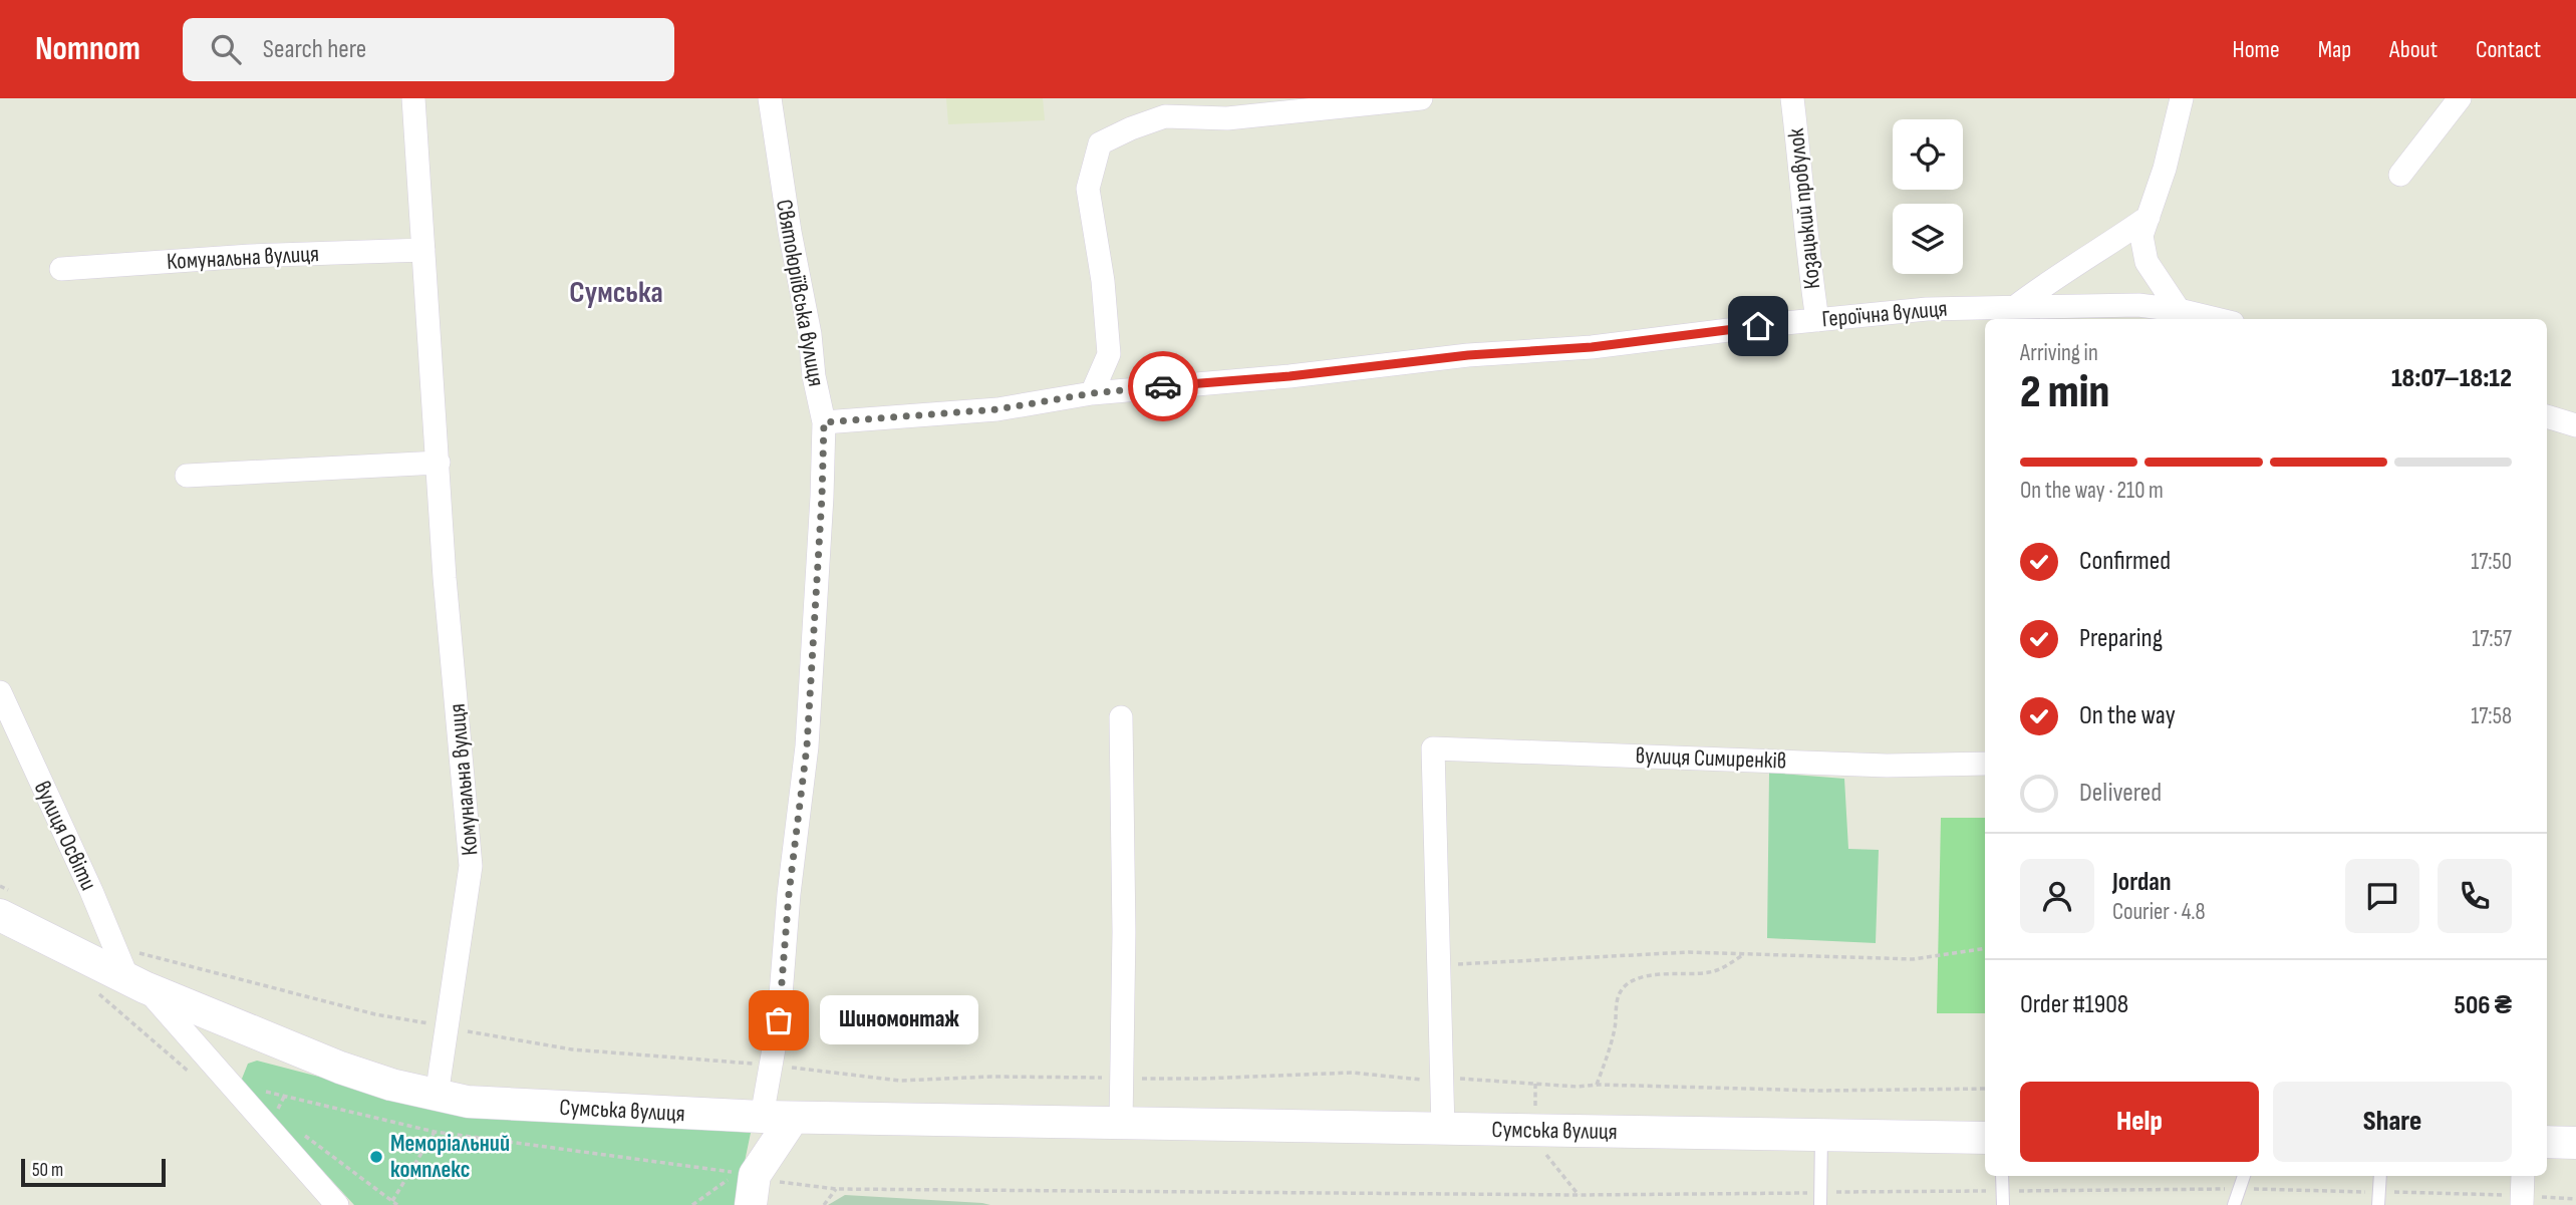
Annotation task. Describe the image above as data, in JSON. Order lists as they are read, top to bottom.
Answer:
{
  "streets": {
    "main road": ["Сумська вулиця"],
    "street": [
      "Козацький провулок",
      "Комунальна вулиця",
      "Святоюріївська вулиця",
      "Героїчна вулиця",
      "вулиця Симиренків",
      "вулиця Освіти"
    ]
  },
  "crossings": [
    ["Козацький провулок", "Героїчна вулиця"],
    ["Комунальна вулиця", "Сумська вулиця"],
    ["Святоюріївська вулиця", "Героїчна вулиця"],
    ["Святоюріївська вулиця", "Сумська вулиця"],
    ["вулиця Освіти", "Сумська вулиця"]
  ],
  "districts": ["Сумська"],
  "places": ["Шиномонтаж", "Меморіальний комплекс"],
  "scale_bar": "50 m",
  "page": {
    "header": "Nomnom",
    "search": "Search here",
    "nav": [
      "Home",
      "Map",
      "About",
      "Contact"
    ],
    "heading": ["2 min", "Arriving in", "18:07–18:12"],
    "panel": [
      "Jordan",
      "Courier · 4.8",
      "Order #1908",
      "506 ₴"
    ],
    "bar": "On the way · 210 m",
    "list": [
      ["Confirmed", "17:50"],
      ["Preparing", "17:57"],
      ["On the way", "17:58"],
      "Delivered"
    ],
    "bubble": "Шиномонтаж",
    "buttons": ["Help", "Share"],
    "scale": "50 m"
  }
}
